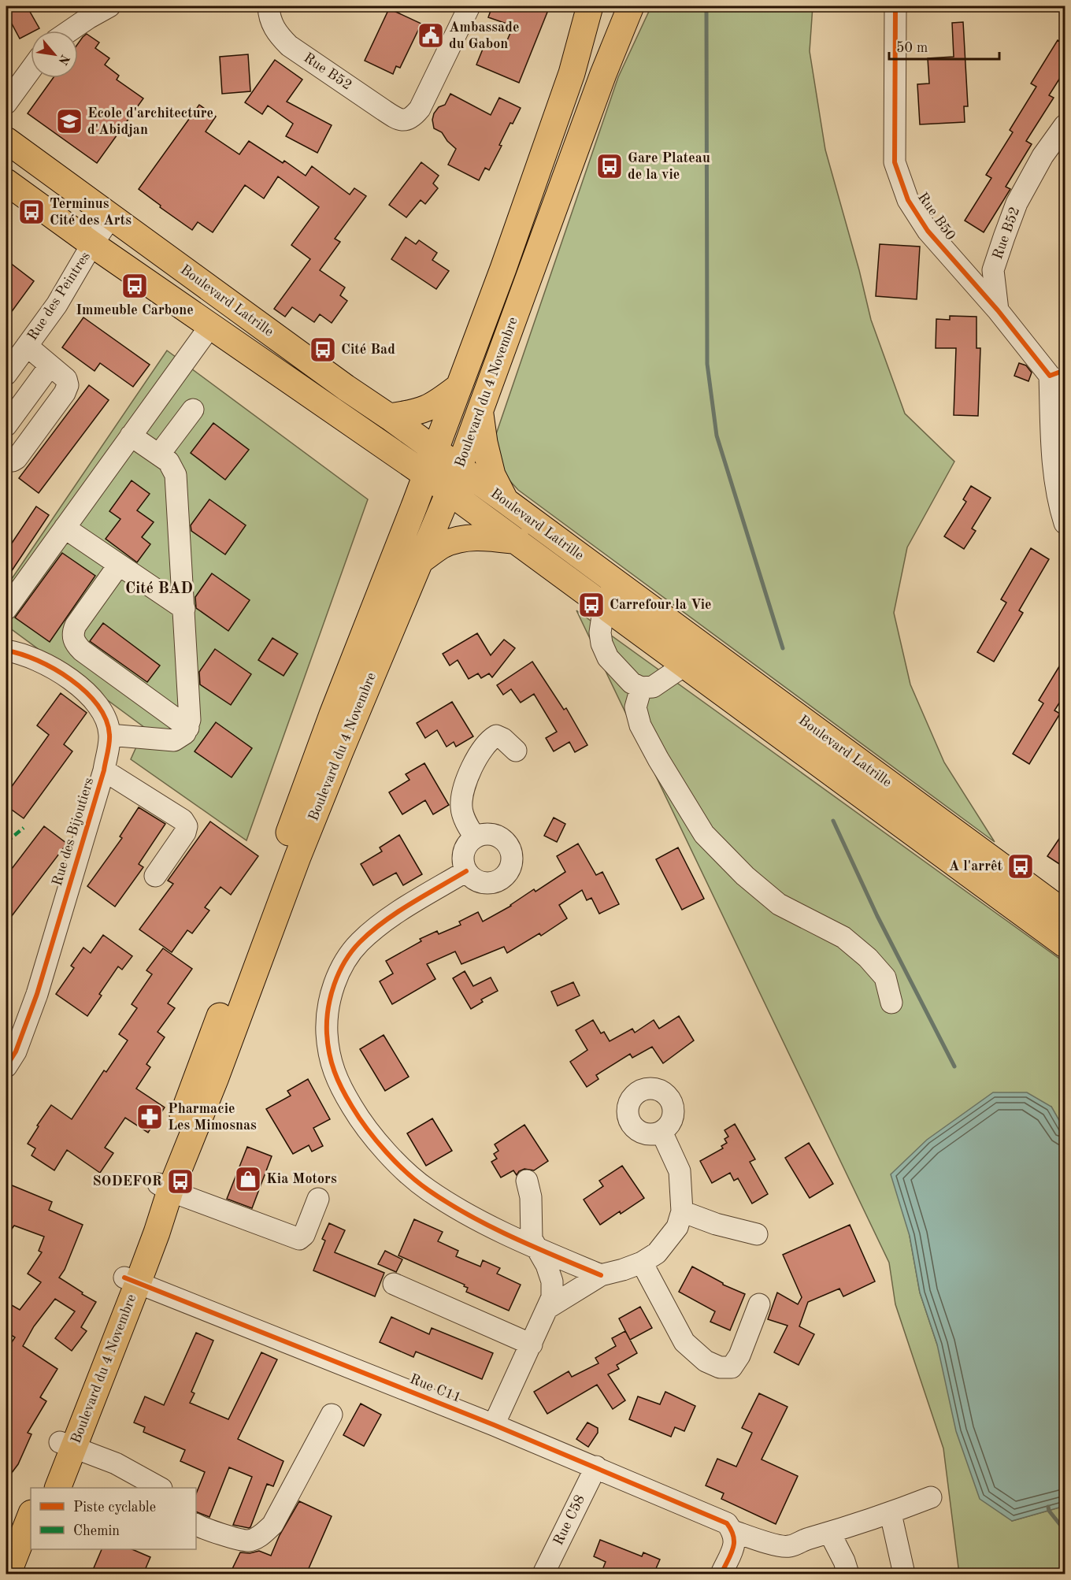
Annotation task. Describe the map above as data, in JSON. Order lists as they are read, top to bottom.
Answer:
{
  "streets": {
    "main road": ["Boulevard Latrille", "Boulevard du 4 Novembre"],
    "street": [
      "Rue B52",
      "Rue B50",
      "Rue des Peintres",
      "Rue des Bijoutiers",
      "Rue C11",
      "Rue C58"
    ]
  },
  "crossings": [
    ["Rue B52", "Rue B50"],
    ["Rue des Peintres", "Boulevard Latrille"],
    ["Boulevard Latrille", "Boulevard du 4 Novembre"],
    ["Boulevard du 4 Novembre", "Rue C11"],
    ["Rue C11", "Rue C58"]
  ],
  "districts": ["Cité BAD"],
  "places": {
    "public building": ["Ambassade du Gabon"],
    "school or university": ["Ecole d'architecture d'Abidjan"],
    "bus stop": [
      "Gare Plateau de la vie",
      "Terminus Cité des Arts",
      "Immeuble Carbone",
      "Cité Bad",
      "Carrefour la Vie",
      "A l'arrêt",
      "SODEFOR"
    ],
    "pharmacy": ["Pharmacie Les Mimosnas"],
    "shop": ["Kia Motors"]
  },
  "legend": ["Piste cyclable", "Chemin"],
  "scale_bar": "50 m",
  "north": "bottom right"
}
